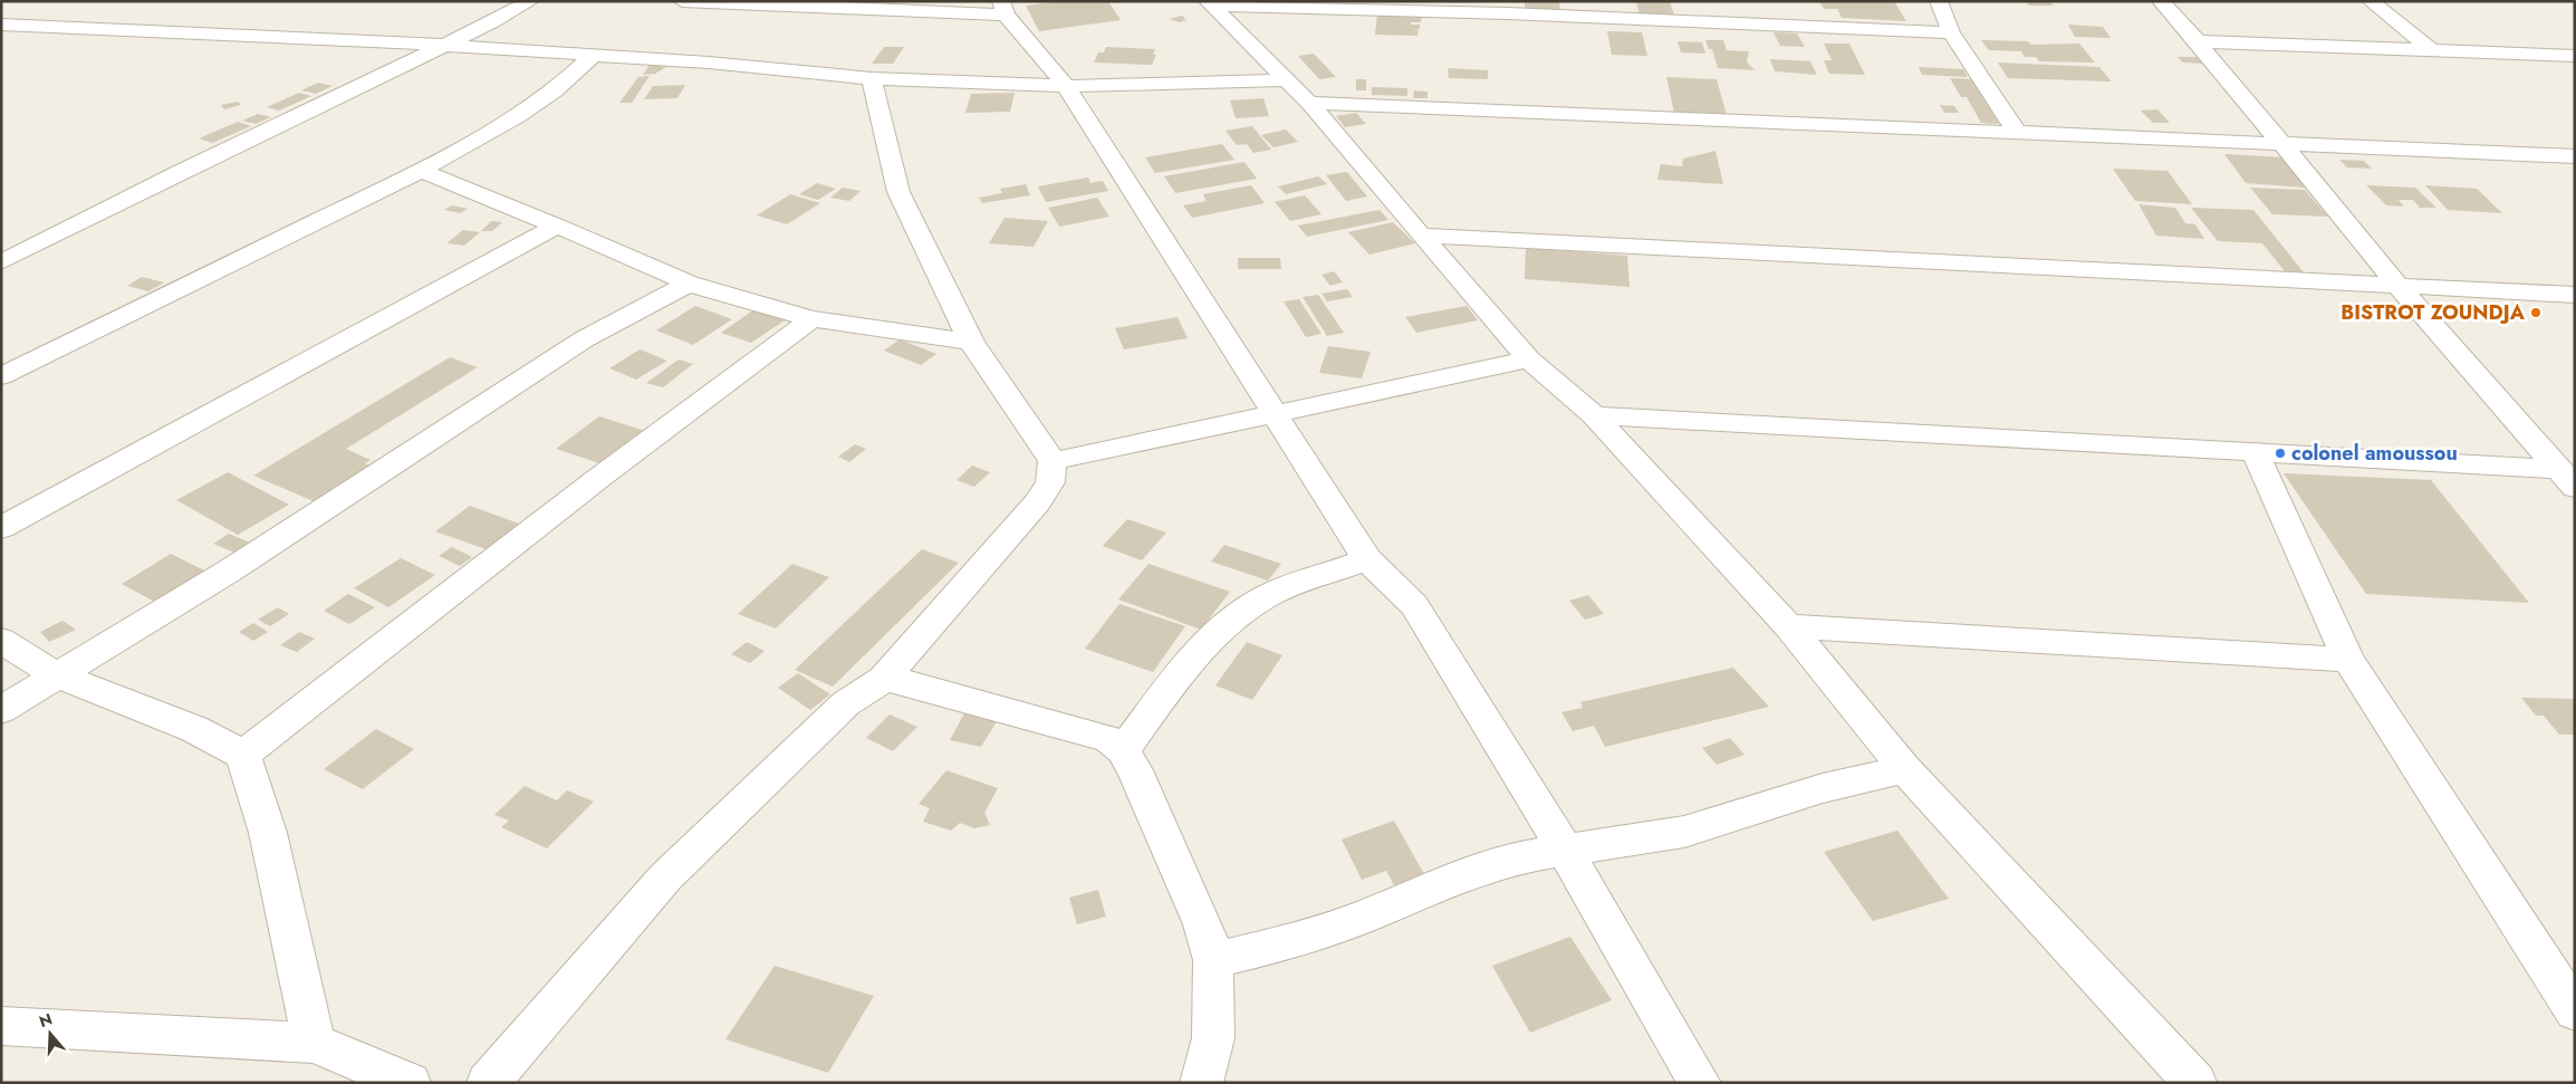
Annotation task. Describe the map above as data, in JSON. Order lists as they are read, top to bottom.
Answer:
{
  "places": ["BISTROT ZOUNDJA", "colonel amoussou"],
  "north": "top"
}
